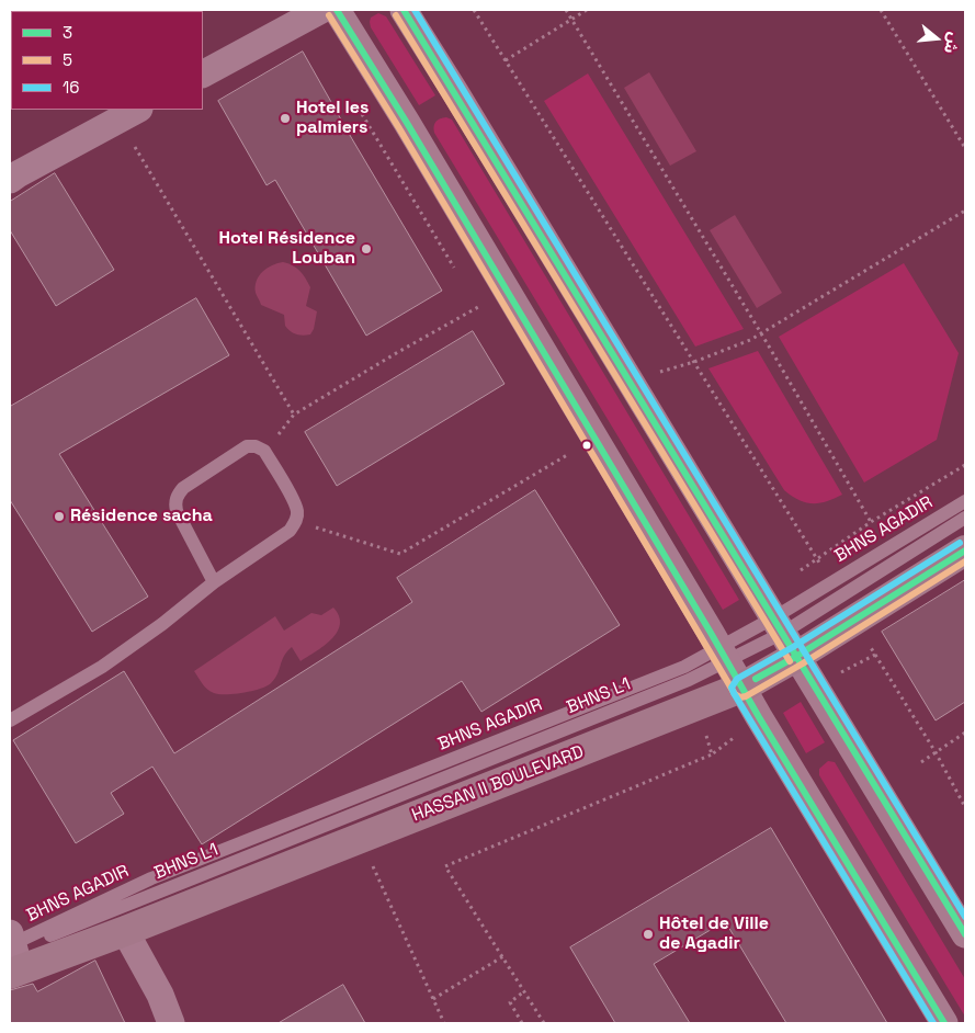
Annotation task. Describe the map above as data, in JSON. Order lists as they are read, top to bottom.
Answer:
{
  "streets": {
    "street": ["HASSAN II BOULEVARD"],
    "lane": ["BHNS AGADIR"]
  },
  "crossings": [
    ["BHNS AGADIR", "HASSAN II BOULEVARD"]
  ],
  "places": [
    "Hotel les palmiers",
    "Hotel Résidence Louban",
    "Résidence sacha",
    "Hôtel de Ville de Agadir"
  ],
  "lines": ["transit line 3", "transit line 16", "transit line 5"],
  "legend": ["3", "5", "16"],
  "north": "right"
}
